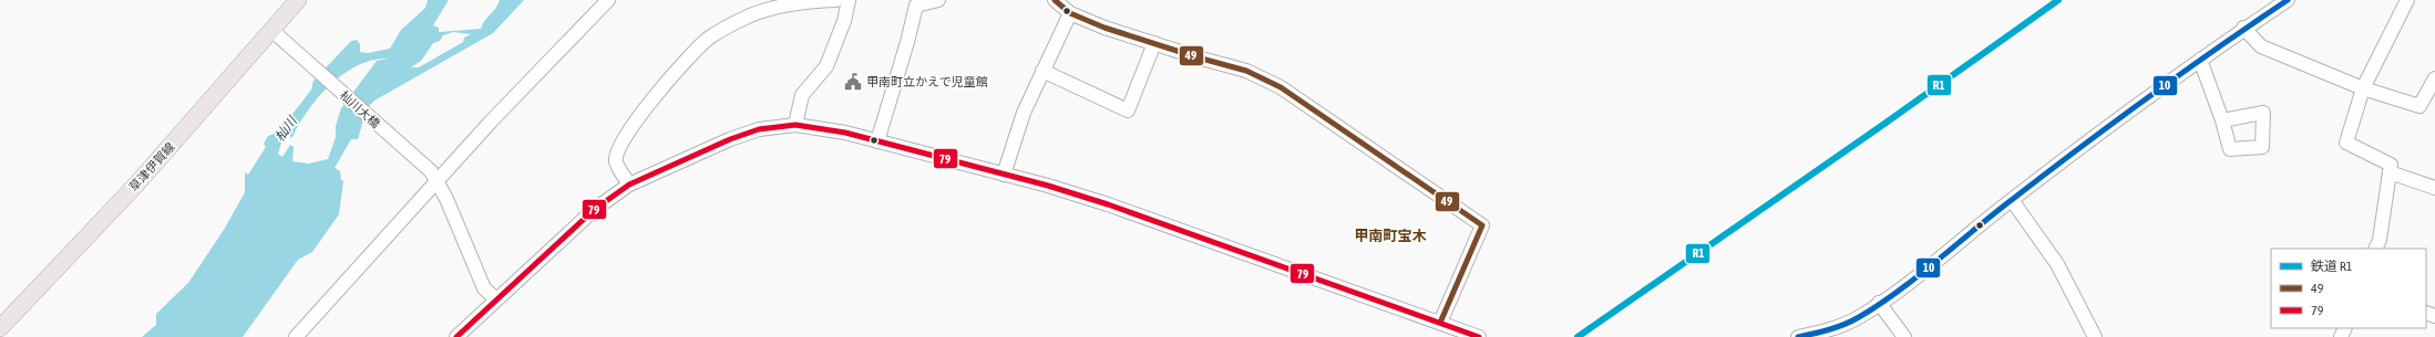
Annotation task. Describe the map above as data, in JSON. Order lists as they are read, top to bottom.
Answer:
{
  "streets": {
    "main road": ["草津伊賀線"],
    "street": ["杣川大橋"]
  },
  "crossings": [
    ["杣川大橋", "草津伊賀線"]
  ],
  "districts": ["甲南町宝木"],
  "water": ["杣川"],
  "places": {
    "public building": ["甲南町立かえで児童館"]
  },
  "lines": [
    "rail line R1",
    "transit line 49",
    "transit line 10",
    "transit line 79"
  ],
  "legend": ["鉄道 R1", "49", "79"]
}
